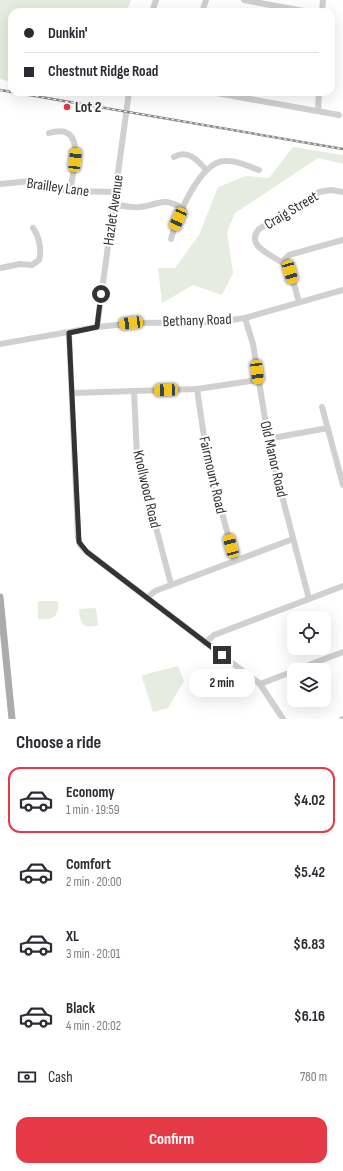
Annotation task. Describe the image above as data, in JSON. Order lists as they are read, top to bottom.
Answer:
{
  "streets": {
    "street": [
      "Brailley Lane",
      "Hazlet Avenue",
      "Craig Street",
      "Bethany Road",
      "Old Manor Road",
      "Fairmount Road",
      "Knollwood Road"
    ]
  },
  "crossings": [
    ["Brailley Lane", "Hazlet Avenue"],
    ["Hazlet Avenue", "Bethany Road"],
    ["Craig Street", "Bethany Road"],
    ["Bethany Road", "Old Manor Road"]
  ],
  "places": ["Lot 2"],
  "page": {
    "banner": ["Dunkin'", "Chestnut Ridge Road"],
    "bubble": "2 min",
    "heading": "Choose a ride",
    "list": [
      {
        "name": "Economy",
        "note": "1 min · 19:59",
        "value": "$4.02"
      },
      {
        "name": "Comfort",
        "note": "2 min · 20:00",
        "value": "$5.42"
      },
      {
        "name": "XL",
        "note": "3 min · 20:01",
        "value": "$6.83"
      },
      {
        "name": "Black",
        "note": "4 min · 20:02",
        "value": "$6.16"
      }
    ],
    "pay": ["Cash", "780 m"],
    "buttons": "Confirm"
  }
}
